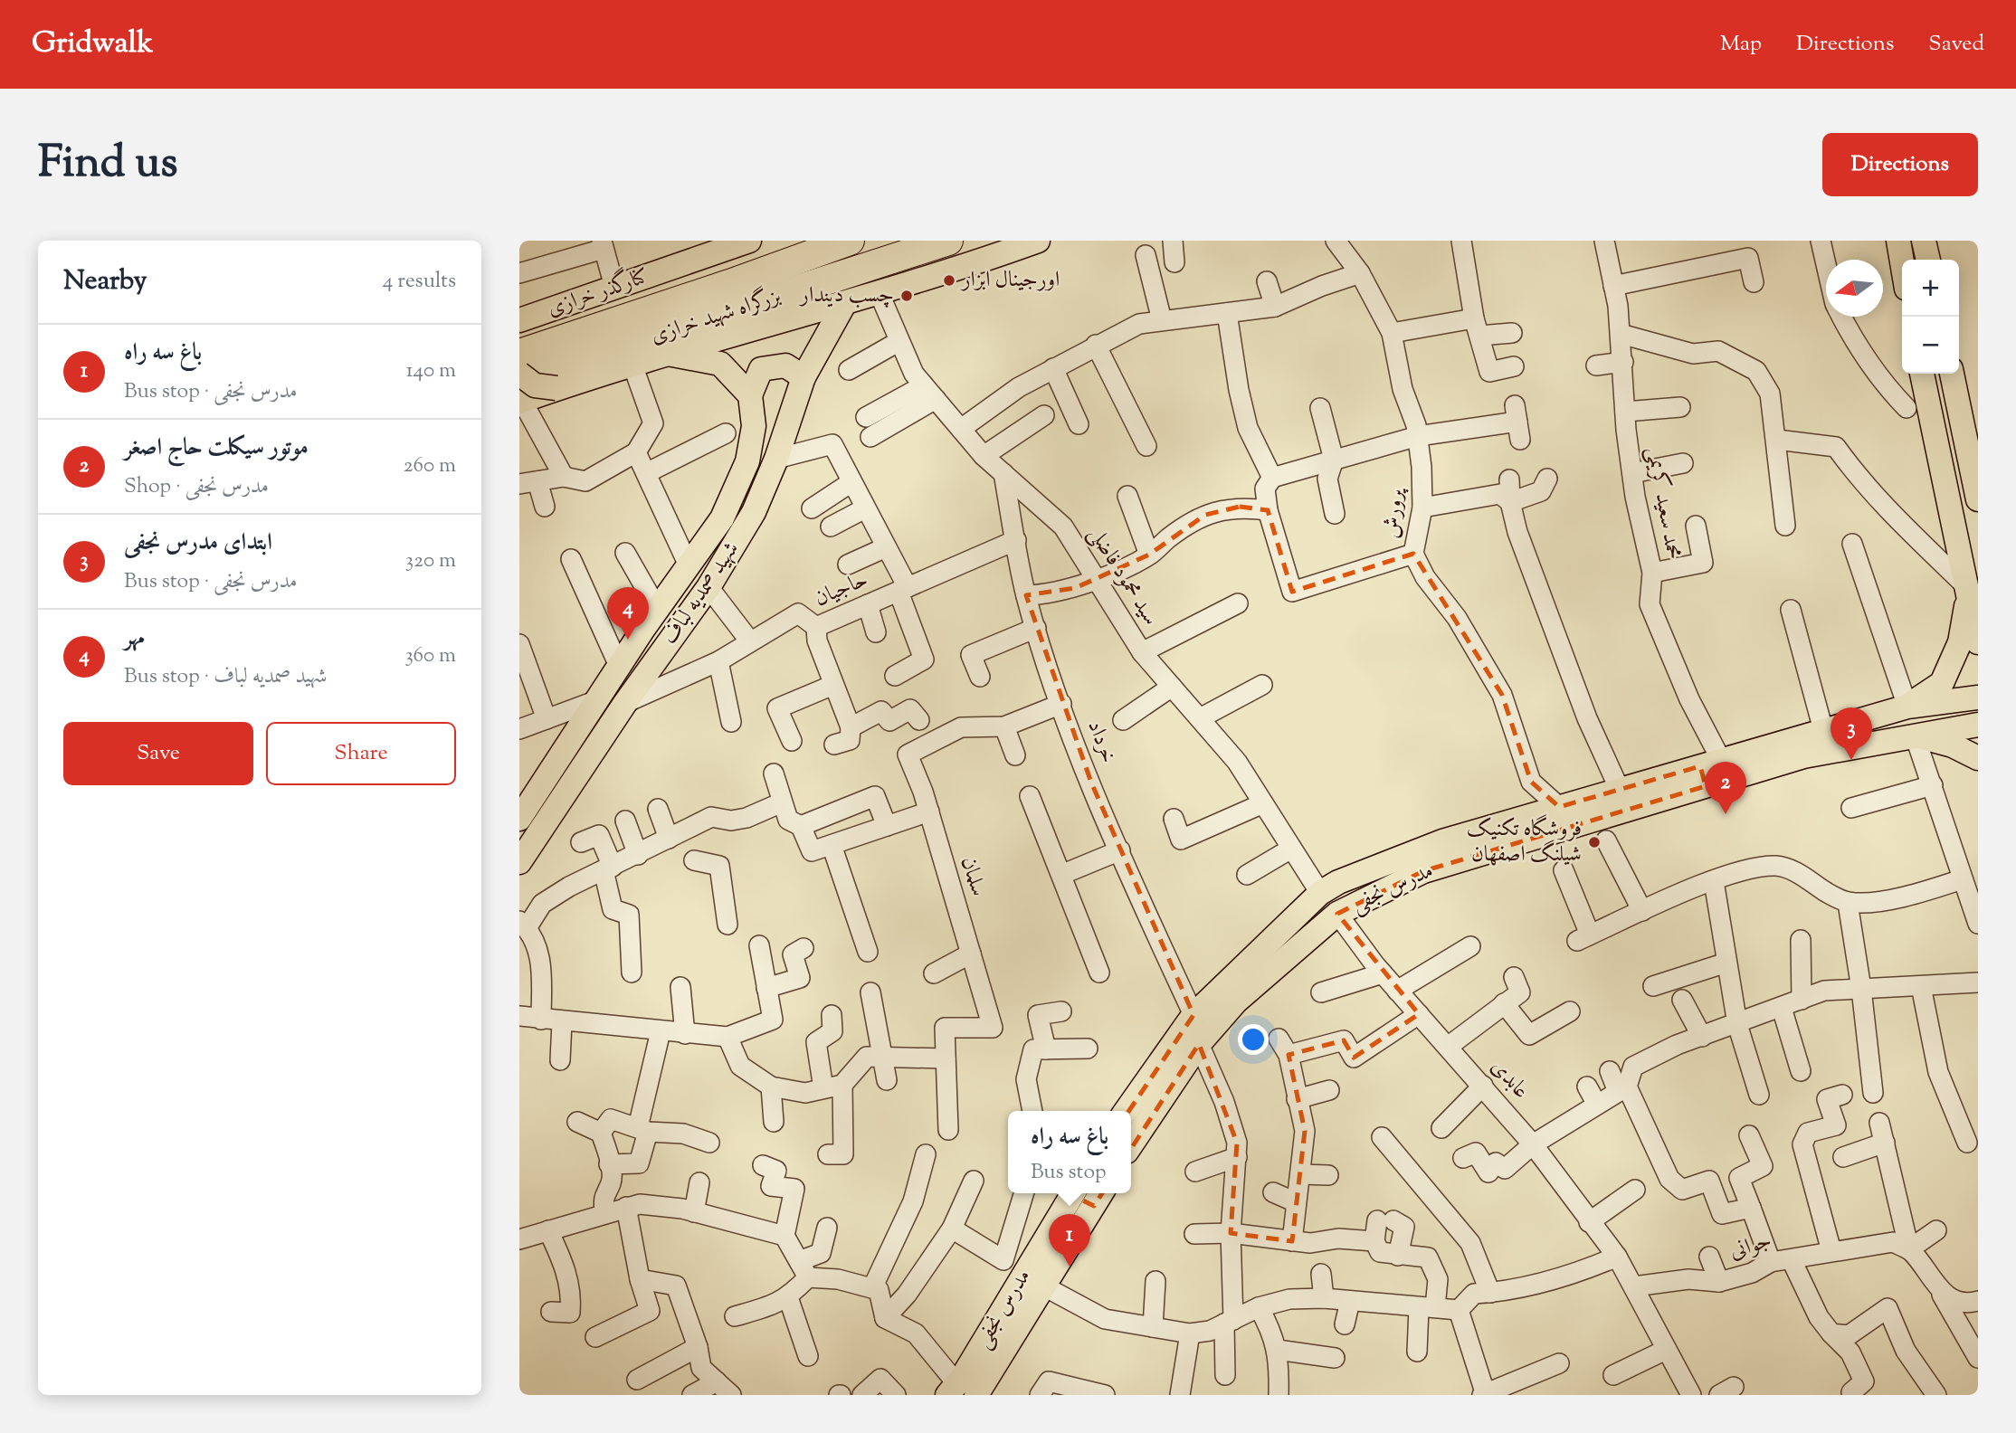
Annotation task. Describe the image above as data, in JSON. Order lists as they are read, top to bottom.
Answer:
{
  "streets": {
    "highway": ["بزرگراه شهید خرازی"],
    "main road": ["کنارگذر خرازی", "شهید صمدیه لباف", "مدرس نجفی"],
    "street": [
      "محمد سعید کریمی",
      "پرورش",
      "سید محمود فاضلی",
      "حاجیان",
      "خرداد",
      "سلمان",
      "عابدی",
      "جوانی"
    ]
  },
  "crossings": [
    ["محمد سعید کریمی", "مدرس نجفی"],
    ["پرورش", "مدرس نجفی"],
    ["سید محمود فاضلی", "خرداد"],
    ["سید محمود فاضلی", "مدرس نجفی"],
    ["حاجیان", "شهید صمدیه لباف"],
    ["حاجیان", "خرداد"],
    ["خرداد", "سلمان"],
    ["خرداد", "مدرس نجفی"],
    ["مدرس نجفی", "عابدی"],
    ["عابدی", "جوانی"]
  ],
  "places": ["اورجینال ابزار", "چسب دیندار", "فروشگاه تکنیک شیلنگ اصفهان"],
  "north": "left",
  "page": {
    "header": "Gridwalk",
    "nav": ["Map", "Directions", "Saved"],
    "title": "Find us",
    "buttons": [
      "Directions",
      ["Save", "Share"]
    ],
    "heading": ["Nearby", "4 results"],
    "map_buttons": ["+", "−"],
    "list": [
      {
        "mark": "1",
        "name": "باغ سه راه",
        "note": "Bus stop · مدرس نجفی",
        "value": "140 m"
      },
      {
        "mark": "2",
        "name": "موتور سیکلت حاج اصغر",
        "note": "Shop · مدرس نجفی",
        "value": "260 m"
      },
      {
        "mark": "3",
        "name": "ابتدای مدرس نجفی",
        "note": "Bus stop · مدرس نجفی",
        "value": "320 m"
      },
      {
        "mark": "4",
        "name": "مهر",
        "note": "Bus stop · شهید صمدیه لباف",
        "value": "360 m"
      }
    ],
    "pins": [
      "4",
      "3",
      "2",
      "1"
    ],
    "popup": ["باغ سه راه", "Bus stop"]
  }
}
